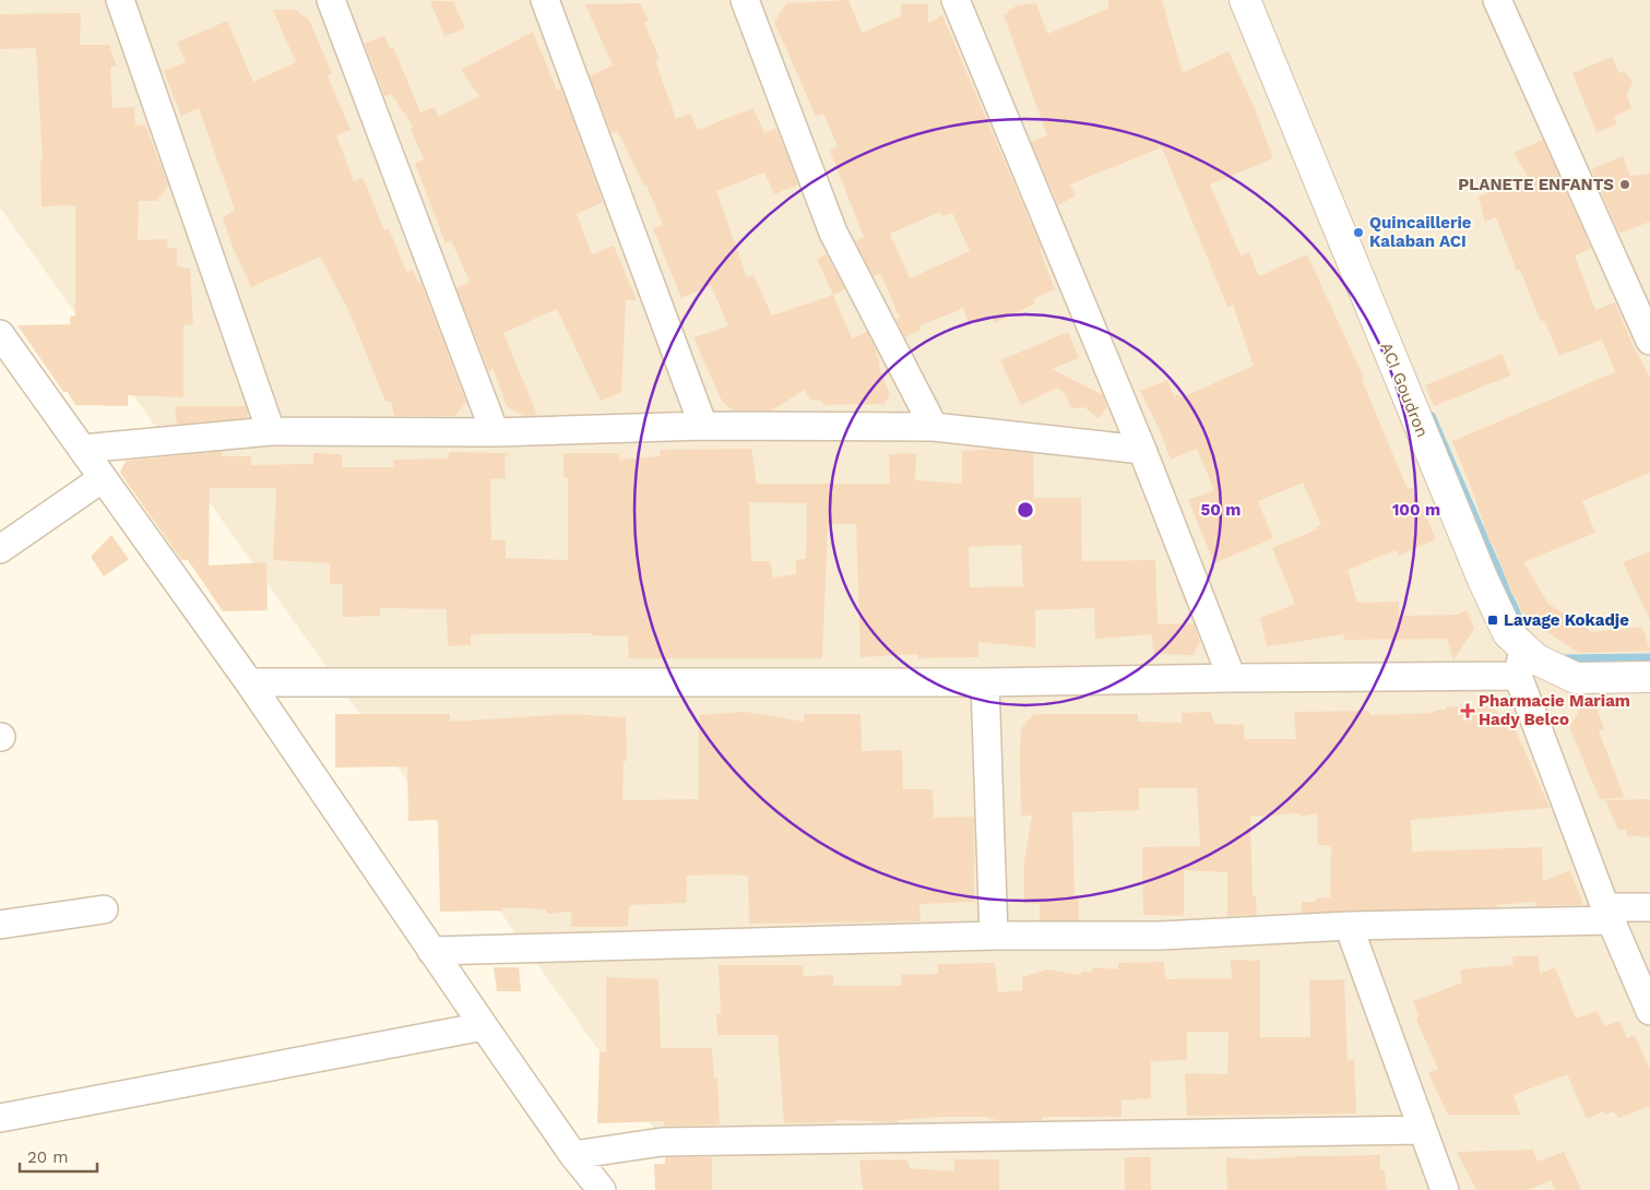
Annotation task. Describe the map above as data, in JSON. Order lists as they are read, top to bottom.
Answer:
{
  "streets": {
    "street": ["ACI Goudron"]
  },
  "places": {
    "other": ["PLANETE ENFANTS", "Quincaillerie Kalaban ACI"],
    "transit": ["Lavage Kokadje"],
    "health": ["Pharmacie Mariam Hady Belco"]
  },
  "scale_bar": "20 m",
  "rings": ["50 m", "100 m"]
}
